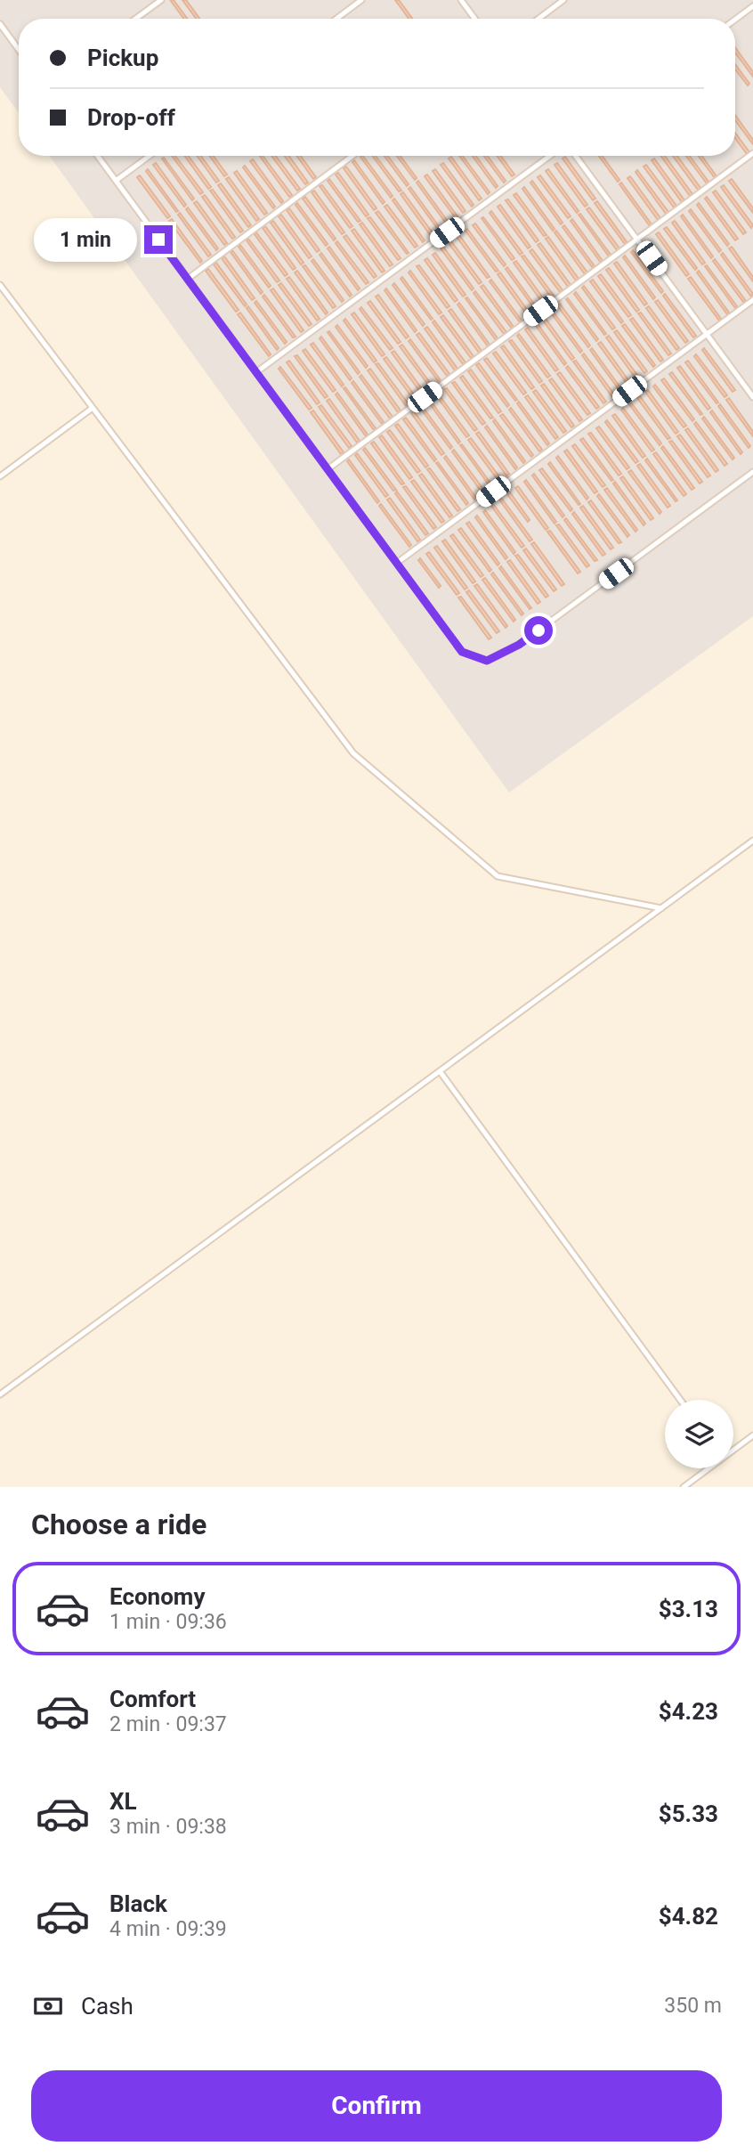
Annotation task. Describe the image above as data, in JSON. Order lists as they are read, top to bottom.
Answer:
{
  "page": {
    "banner": ["Pickup", "Drop-off"],
    "bubble": "1 min",
    "heading": "Choose a ride",
    "list": [
      {
        "name": "Economy",
        "note": "1 min · 09:36",
        "value": "$3.13"
      },
      {
        "name": "Comfort",
        "note": "2 min · 09:37",
        "value": "$4.23"
      },
      {
        "name": "XL",
        "note": "3 min · 09:38",
        "value": "$5.33"
      },
      {
        "name": "Black",
        "note": "4 min · 09:39",
        "value": "$4.82"
      }
    ],
    "pay": ["Cash", "350 m"],
    "buttons": "Confirm"
  }
}
